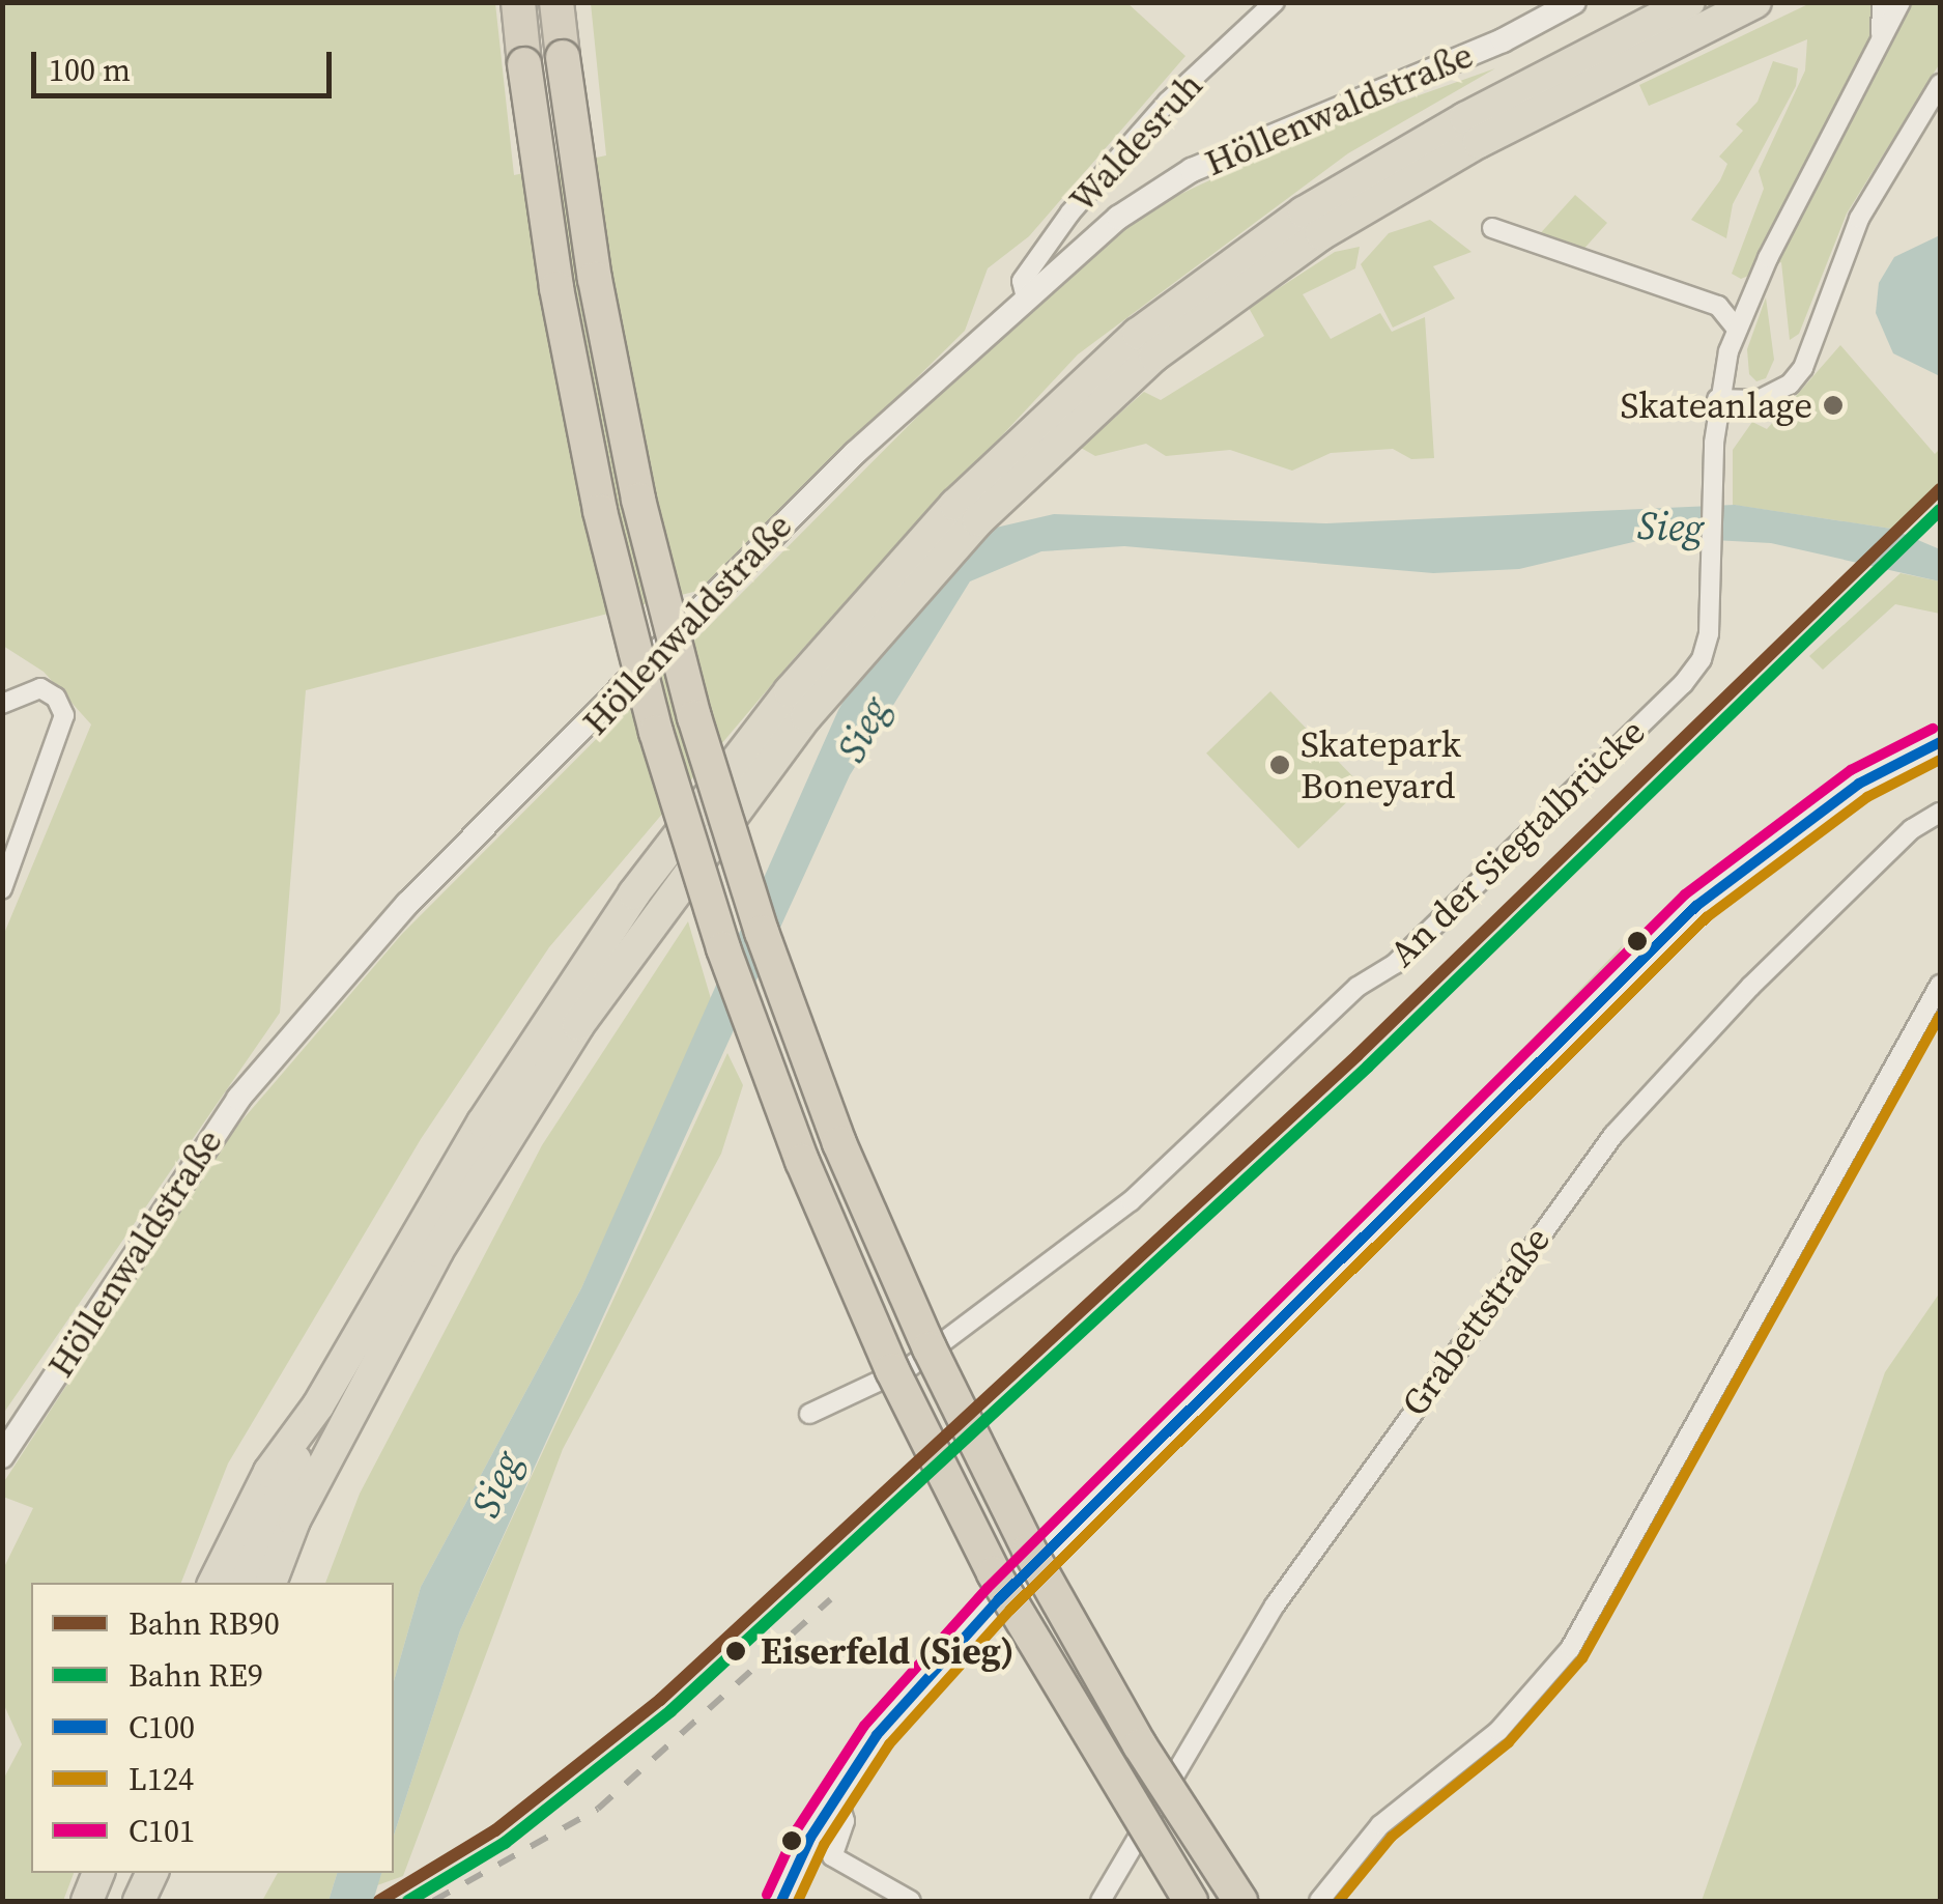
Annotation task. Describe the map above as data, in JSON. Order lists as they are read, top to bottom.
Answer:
{
  "streets": {
    "street": [
      "Höllenwaldstraße",
      "Waldesruh",
      "An der Siegtalbrücke",
      "Grabettstraße"
    ]
  },
  "crossings": [
    ["Höllenwaldstraße", "Waldesruh"]
  ],
  "water": ["Sieg"],
  "places": ["Skateanlage", "Skatepark Boneyard", "Eiserfeld (Sieg)"],
  "lines": [
    "rail line RB90",
    "rail line RE9",
    "transit line C101",
    "transit line C100",
    "transit line L124"
  ],
  "legend": [
    "Bahn RB90",
    "Bahn RE9",
    "C100",
    "L124",
    "C101"
  ],
  "scale_bar": "100 m"
}
